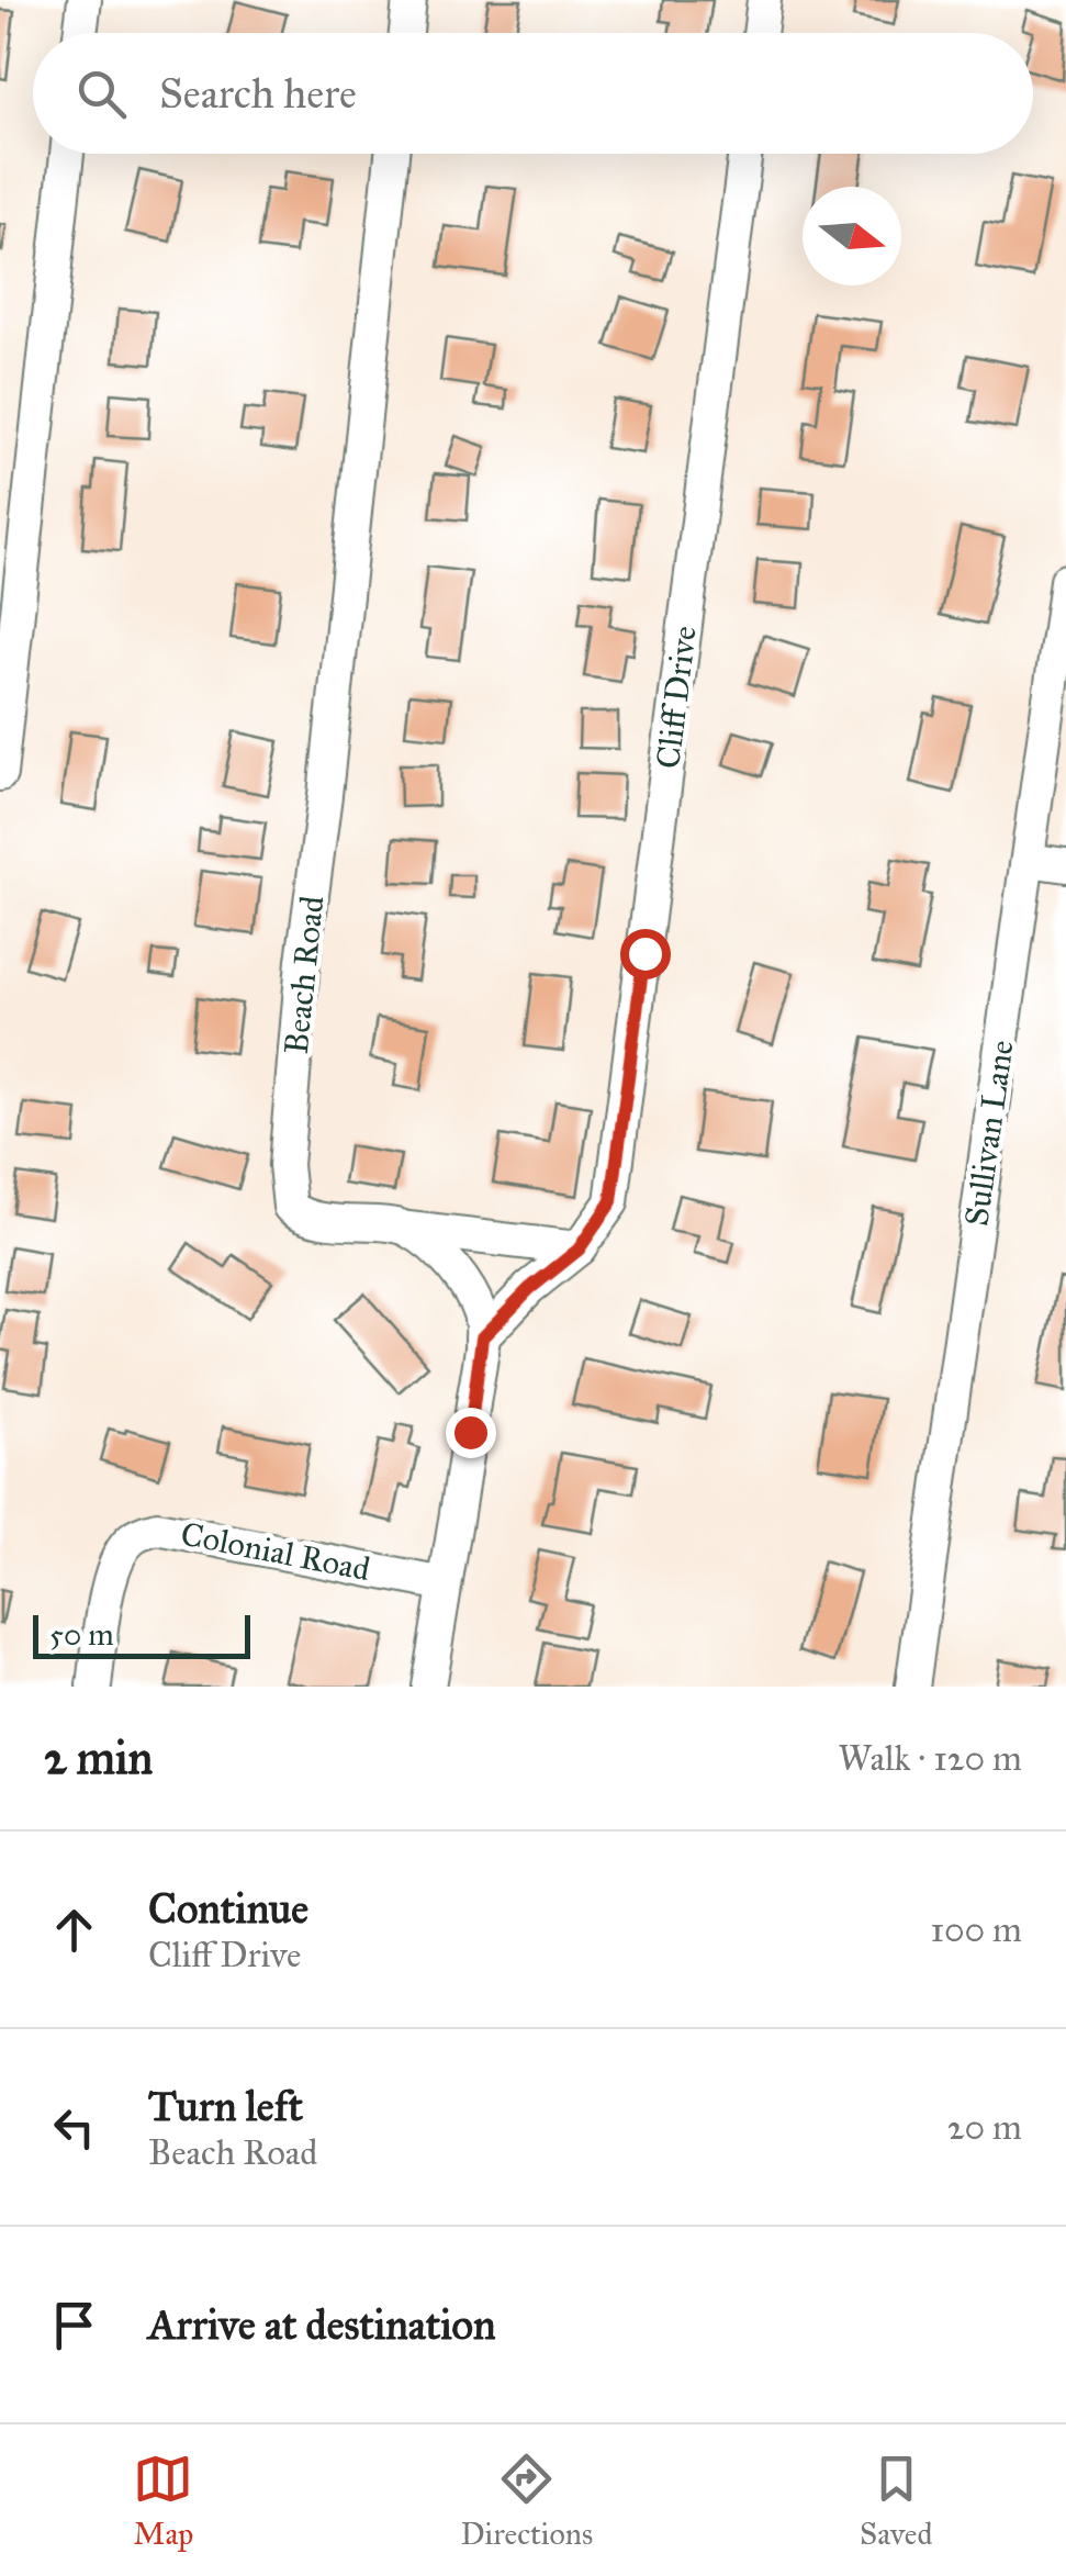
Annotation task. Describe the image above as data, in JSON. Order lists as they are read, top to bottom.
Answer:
{
  "streets": {
    "street": [
      "Cliff Drive",
      "Beach Road",
      "Sullivan Lane",
      "Colonial Road"
    ]
  },
  "scale_bar": "50 m",
  "north": "right",
  "page": {
    "search": "Search here",
    "scale": "50 m",
    "heading": ["2 min", "Walk · 120 m"],
    "list": [
      ["Continue", "Cliff Drive", "100 m"],
      ["Turn left", "Beach Road", "20 m"],
      "Arrive at destination"
    ],
    "nav": ["Map", "Directions", "Saved"]
  }
}
